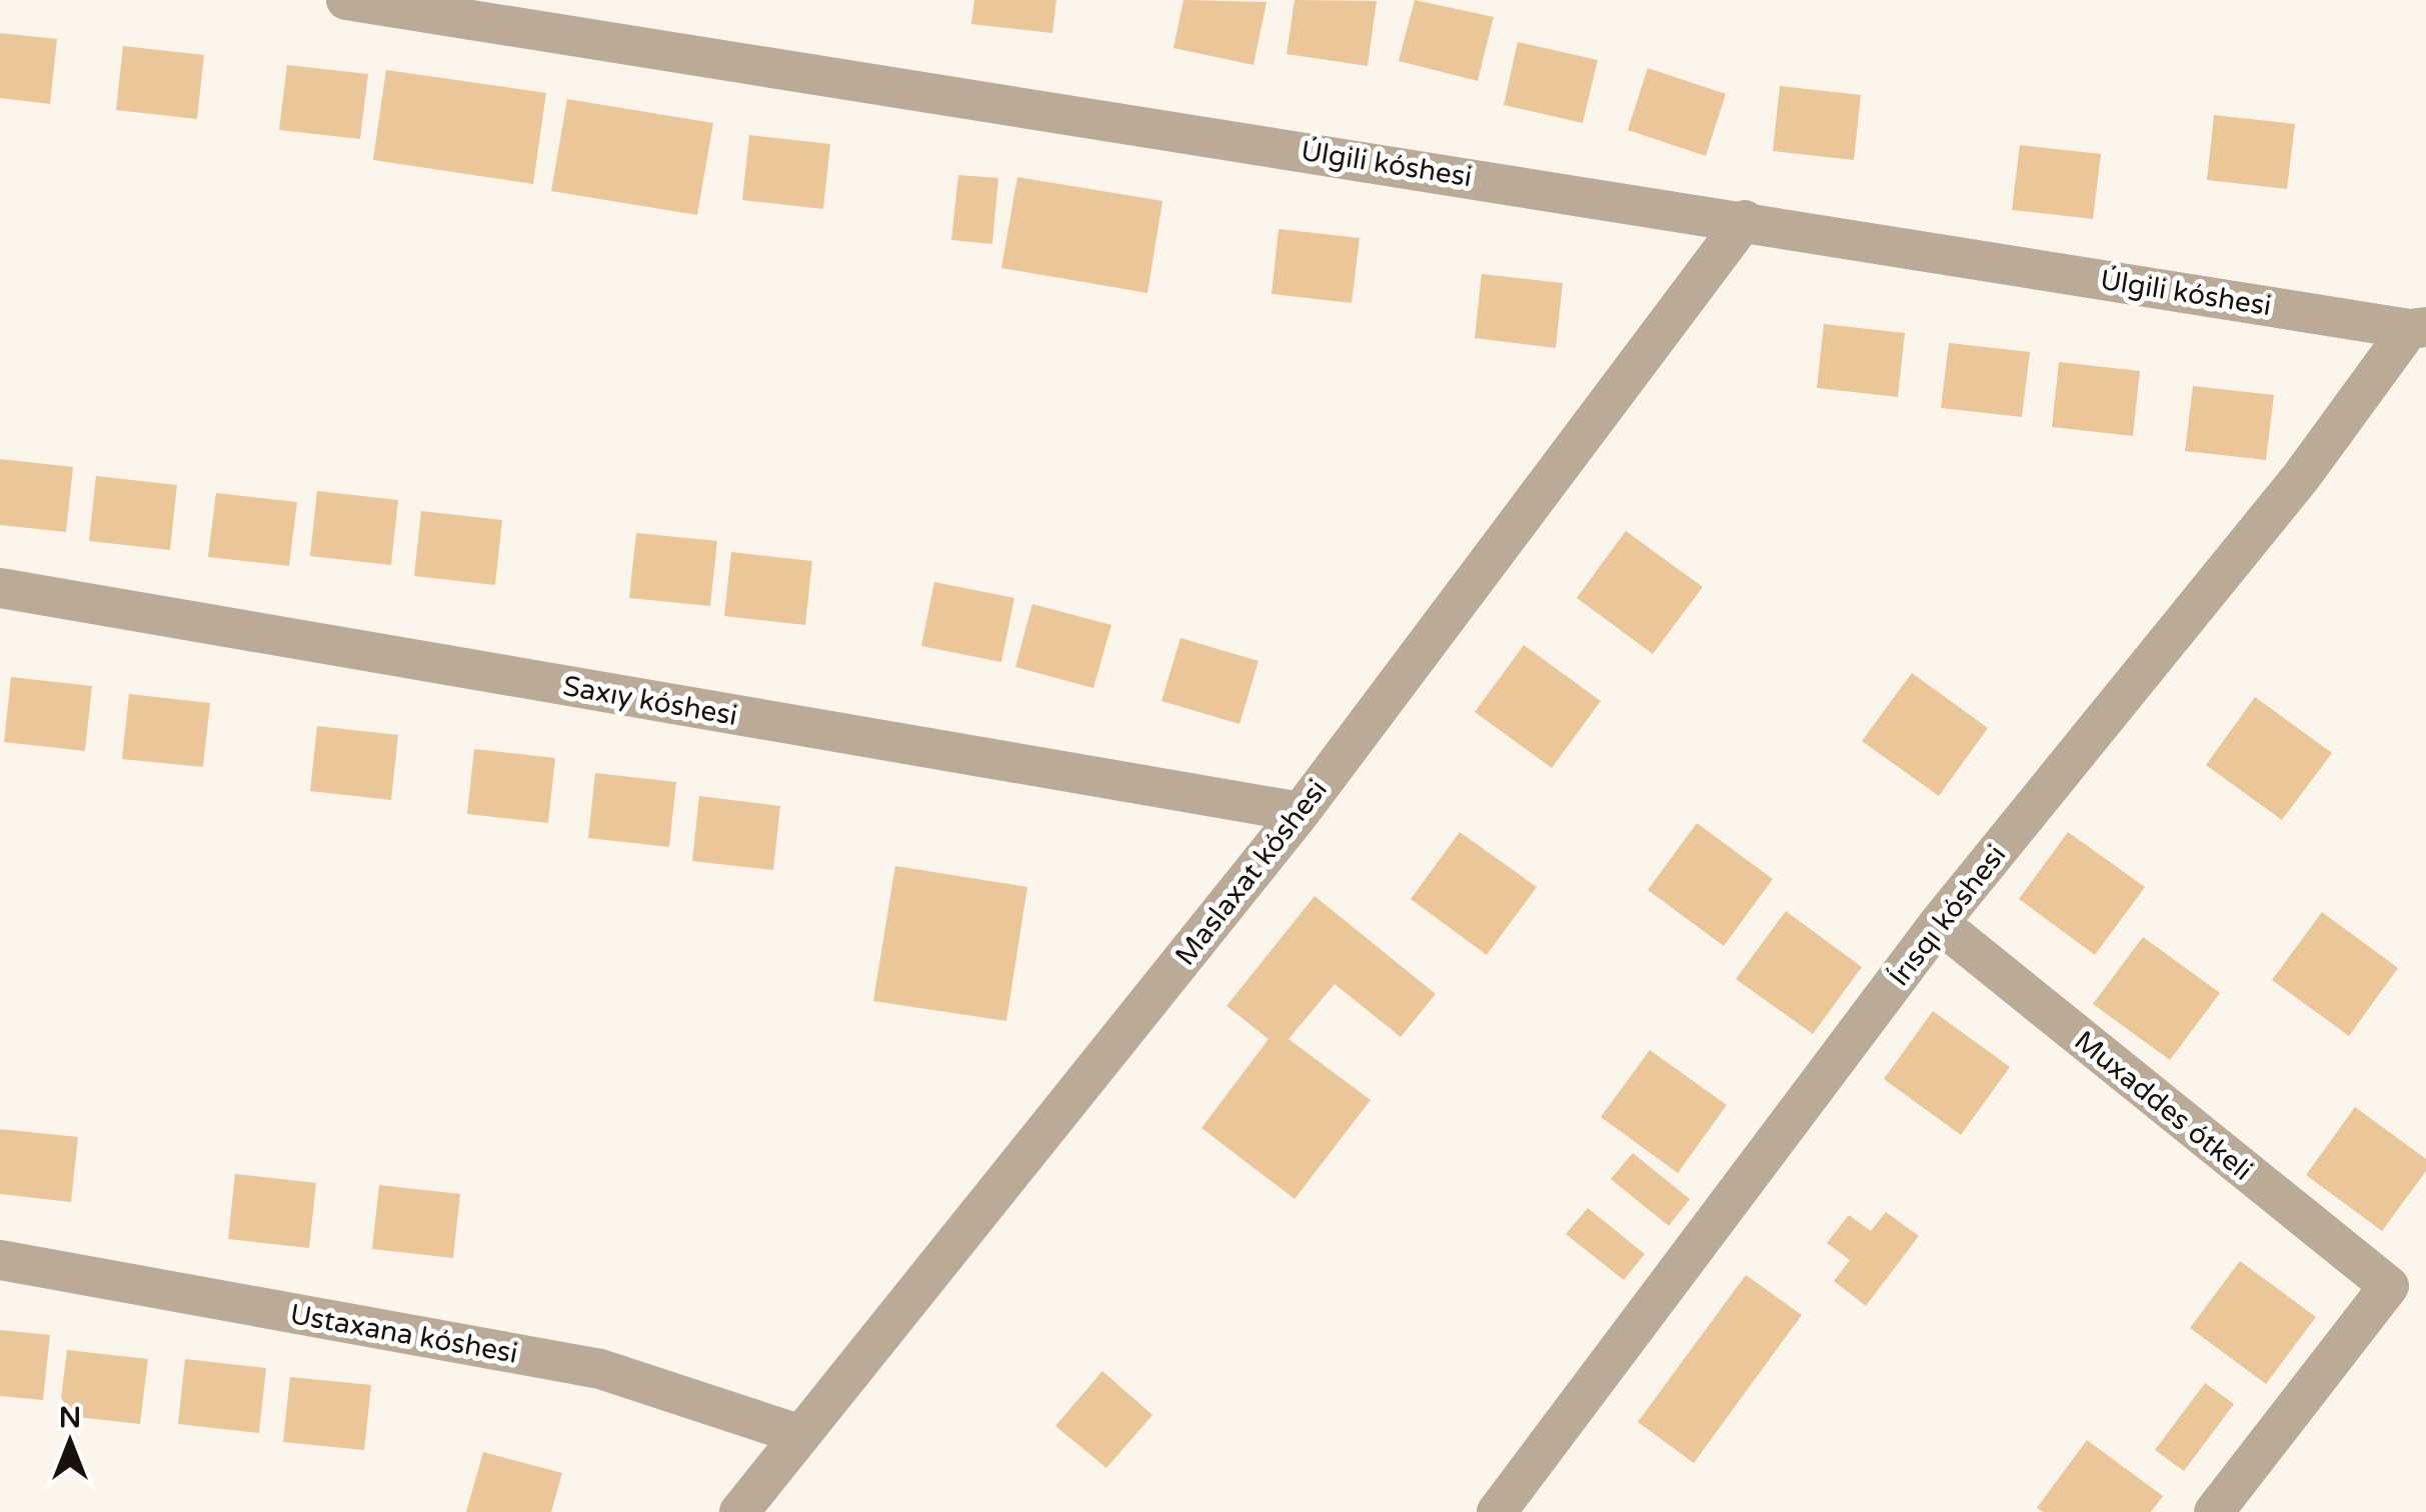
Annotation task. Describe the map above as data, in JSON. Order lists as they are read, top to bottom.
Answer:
{
  "streets": {
    "street": [
      "Úlgili kóshesi",
      "Saxıy kóshesi",
      "Maslaxat kóshesi",
      "Írısqı kóshesi",
      "Muxaddes ótkeli",
      "Ustaxana kóshesi"
    ]
  },
  "crossings": [
    ["Úlgili kóshesi", "Maslaxat kóshesi"],
    ["Úlgili kóshesi", "Írısqı kóshesi"],
    ["Saxıy kóshesi", "Maslaxat kóshesi"],
    ["Maslaxat kóshesi", "Ustaxana kóshesi"],
    ["Írısqı kóshesi", "Muxaddes ótkeli"]
  ],
  "north": "top"
}
